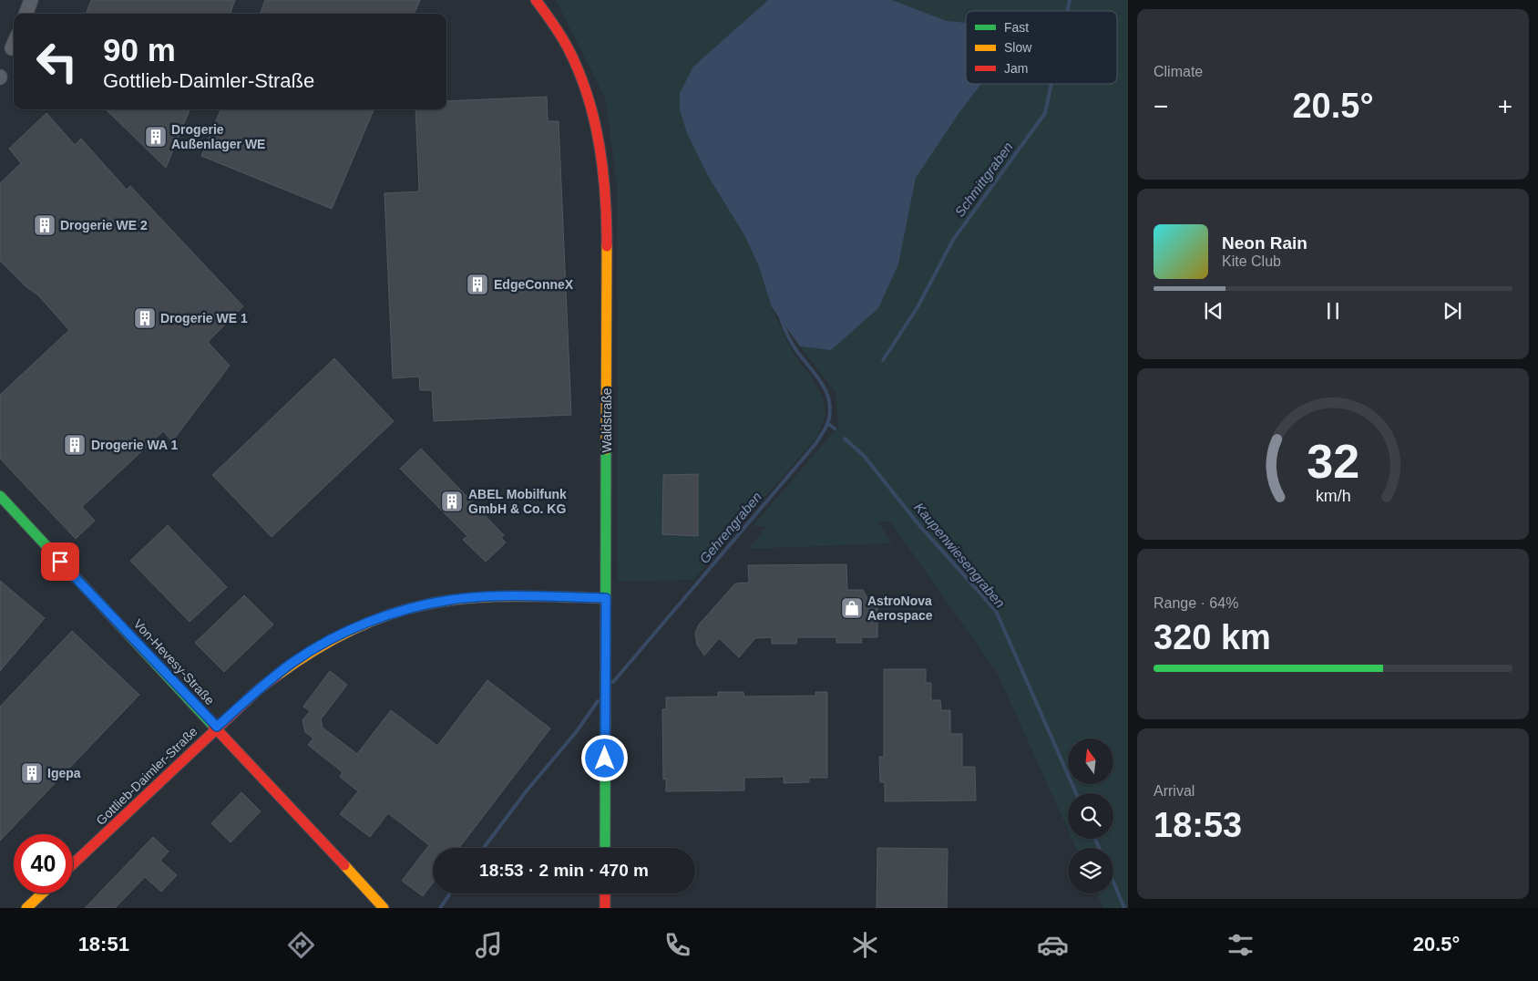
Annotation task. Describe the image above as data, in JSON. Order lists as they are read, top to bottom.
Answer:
{
  "streets": {
    "street": ["Waldstraße", "Von-Hevesy-Straße", "Gottlieb-Daimler-Straße"]
  },
  "crossings": [
    ["Waldstraße", "Gottlieb-Daimler-Straße"],
    ["Von-Hevesy-Straße", "Gottlieb-Daimler-Straße"]
  ],
  "water": ["Schmittgraben", "Gehrengraben", "Kaupenwiesengraben"],
  "places": {
    "building": [
      "Drogerie Außenlager WE",
      "Drogerie WE 2",
      "EdgeConneX",
      "Drogerie WE 1",
      "Drogerie WA 1",
      "ABEL Mobilfunk GmbH & Co. KG",
      "Igepa"
    ],
    "shop": ["AstroNova Aerospace"]
  },
  "legend": ["Fast", "Slow", "Jam"],
  "north": "top",
  "page": {
    "tile": [
      "Climate",
      ["Range · 64%", "320 km"],
      ["Arrival", "18:53"]
    ],
    "turn": ["90 m", "Gottlieb-Daimler-Straße"],
    "heat": ["−", "20.5°", "+"],
    "song": ["Neon Rain", "Kite Club"],
    "limit": "40",
    "trip": "18:53 · 2 min · 470 m",
    "tabs": ["18:51", "20.5°"],
    "gauge": ["32", "km/h"]
  }
}
